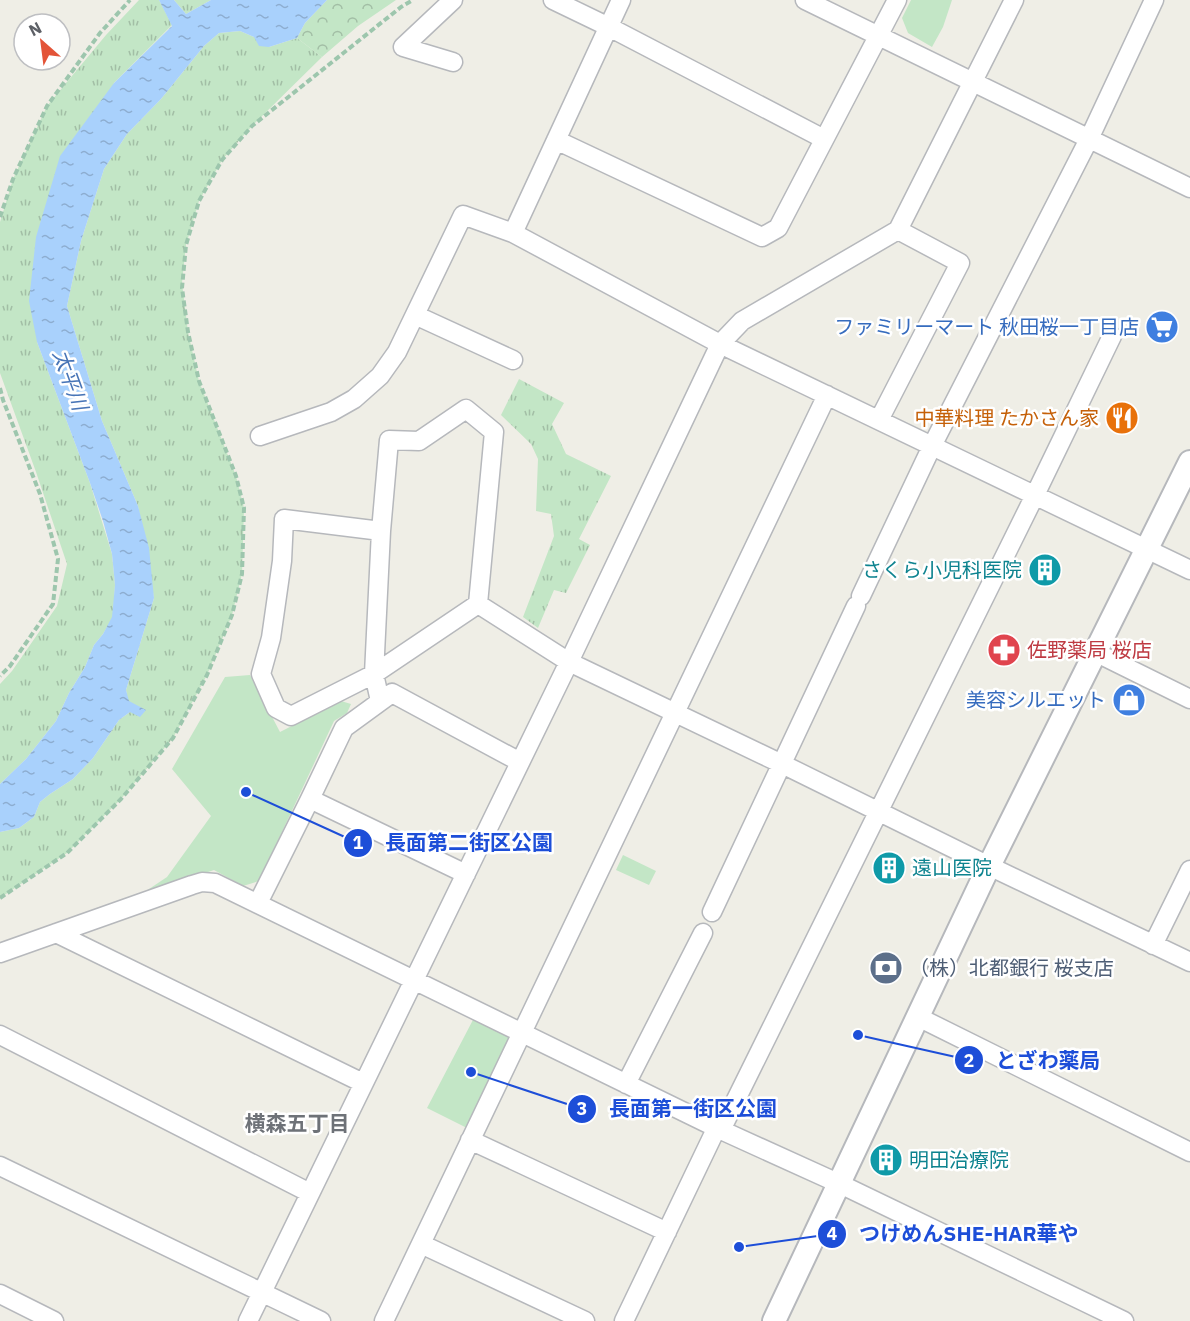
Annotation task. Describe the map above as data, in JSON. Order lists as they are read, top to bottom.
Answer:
{
  "districts": ["横森五丁目"],
  "water": ["太平川"],
  "places": {
    "supermarket": ["ファミリーマート 秋田桜一丁目店"],
    "restaurant": ["中華料理 たかさん家"],
    "building": ["さくら小児科医院", "遠山医院", "明田治療院"],
    "pharmacy": ["佐野薬局 桜店"],
    "shop": ["美容シルエット"],
    "other": [
      "長面第二街区公園",
      "とざわ薬局",
      "長面第一街区公園",
      "つけめんSHE-HAR華や"
    ],
    "bank": ["（株）北都銀行 桜支店"]
  },
  "north": "top left"
}
